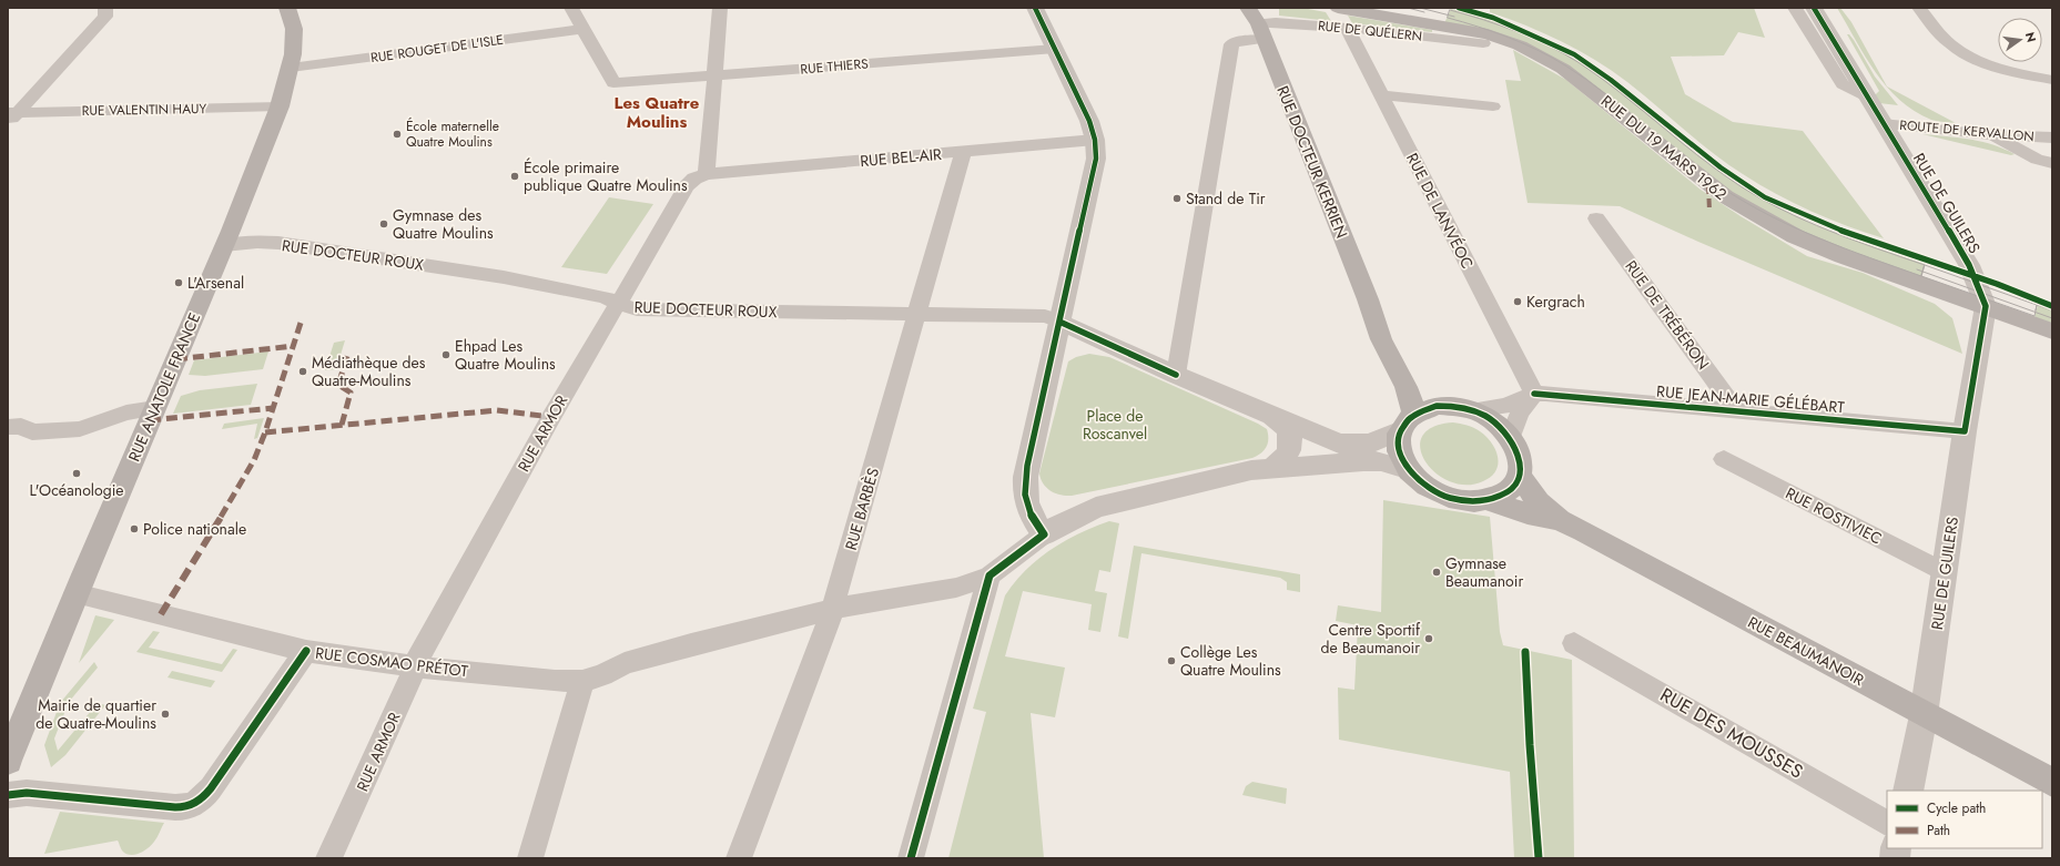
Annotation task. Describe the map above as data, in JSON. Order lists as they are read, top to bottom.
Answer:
{
  "streets": {
    "main road": [
      "RUE DU 19 MARS 1962",
      "RUE DOCTEUR KERRIEN",
      "RUE ANATOLE FRANCE",
      "RUE BEAUMANOIR"
    ],
    "street": [
      "RUE DE QUÉLERN",
      "RUE ROUGET DE L'ISLE",
      "RUE THIERS",
      "RUE VALENTIN HAUY",
      "ROUTE DE KERVALLON",
      "RUE BEL-AIR",
      "RUE DE GUILERS",
      "RUE DE LANVÉOC",
      "RUE DOCTEUR ROUX",
      "RUE DE TRÉBÉRON",
      "RUE JEAN-MARIE GÉLÉBART",
      "RUE ARMOR",
      "RUE BARBÈS",
      "RUE ROSTIVIEC",
      "RUE COSMAO PRÉTOT",
      "RUE DES MOUSSES"
    ]
  },
  "crossings": [
    ["RUE DE QUÉLERN", "RUE DOCTEUR KERRIEN"],
    ["RUE DE QUÉLERN", "RUE DE LANVÉOC"],
    ["RUE ROUGET DE L'ISLE", "RUE THIERS"],
    ["RUE ROUGET DE L'ISLE", "RUE ANATOLE FRANCE"],
    ["RUE VALENTIN HAUY", "RUE ANATOLE FRANCE"],
    ["ROUTE DE KERVALLON", "RUE DE GUILERS"],
    ["RUE DU 19 MARS 1962", "RUE DE GUILERS"],
    ["RUE BEL-AIR", "RUE ARMOR"],
    ["RUE BEL-AIR", "RUE BARBÈS"],
    ["RUE DOCTEUR KERRIEN", "RUE BEAUMANOIR"],
    ["RUE DE GUILERS", "RUE JEAN-MARIE GÉLÉBART"],
    ["RUE DE GUILERS", "RUE ROSTIVIEC"],
    ["RUE DE GUILERS", "RUE BEAUMANOIR"],
    ["RUE DE LANVÉOC", "RUE JEAN-MARIE GÉLÉBART"],
    ["RUE DOCTEUR ROUX", "RUE ANATOLE FRANCE"],
    ["RUE DOCTEUR ROUX", "RUE ARMOR"],
    ["RUE DOCTEUR ROUX", "RUE BARBÈS"],
    ["RUE DE TRÉBÉRON", "RUE JEAN-MARIE GÉLÉBART"],
    ["RUE ANATOLE FRANCE", "RUE COSMAO PRÉTOT"],
    ["RUE ARMOR", "RUE COSMAO PRÉTOT"],
    ["RUE BARBÈS", "RUE COSMAO PRÉTOT"]
  ],
  "districts": ["Les Quatre Moulins"],
  "parks": ["Place de Roscanvel"],
  "places": [
    "École maternelle Quatre Moulins",
    "École primaire publique Quatre Moulins",
    "Stand de Tir",
    "Gymnase des Quatre Moulins",
    "L'Arsenal",
    "Kergrach",
    "Ehpad Les Quatre Moulins",
    "Médiathèque des Quatre-Moulins",
    "L'Océanologie",
    "Police nationale",
    "Gymnase Beaumanoir",
    "Centre Sportif de Beaumanoir",
    "Collège Les Quatre Moulins",
    "Mairie de quartier de Quatre-Moulins"
  ],
  "legend": ["Cycle path", "Path"],
  "north": "right"
}
